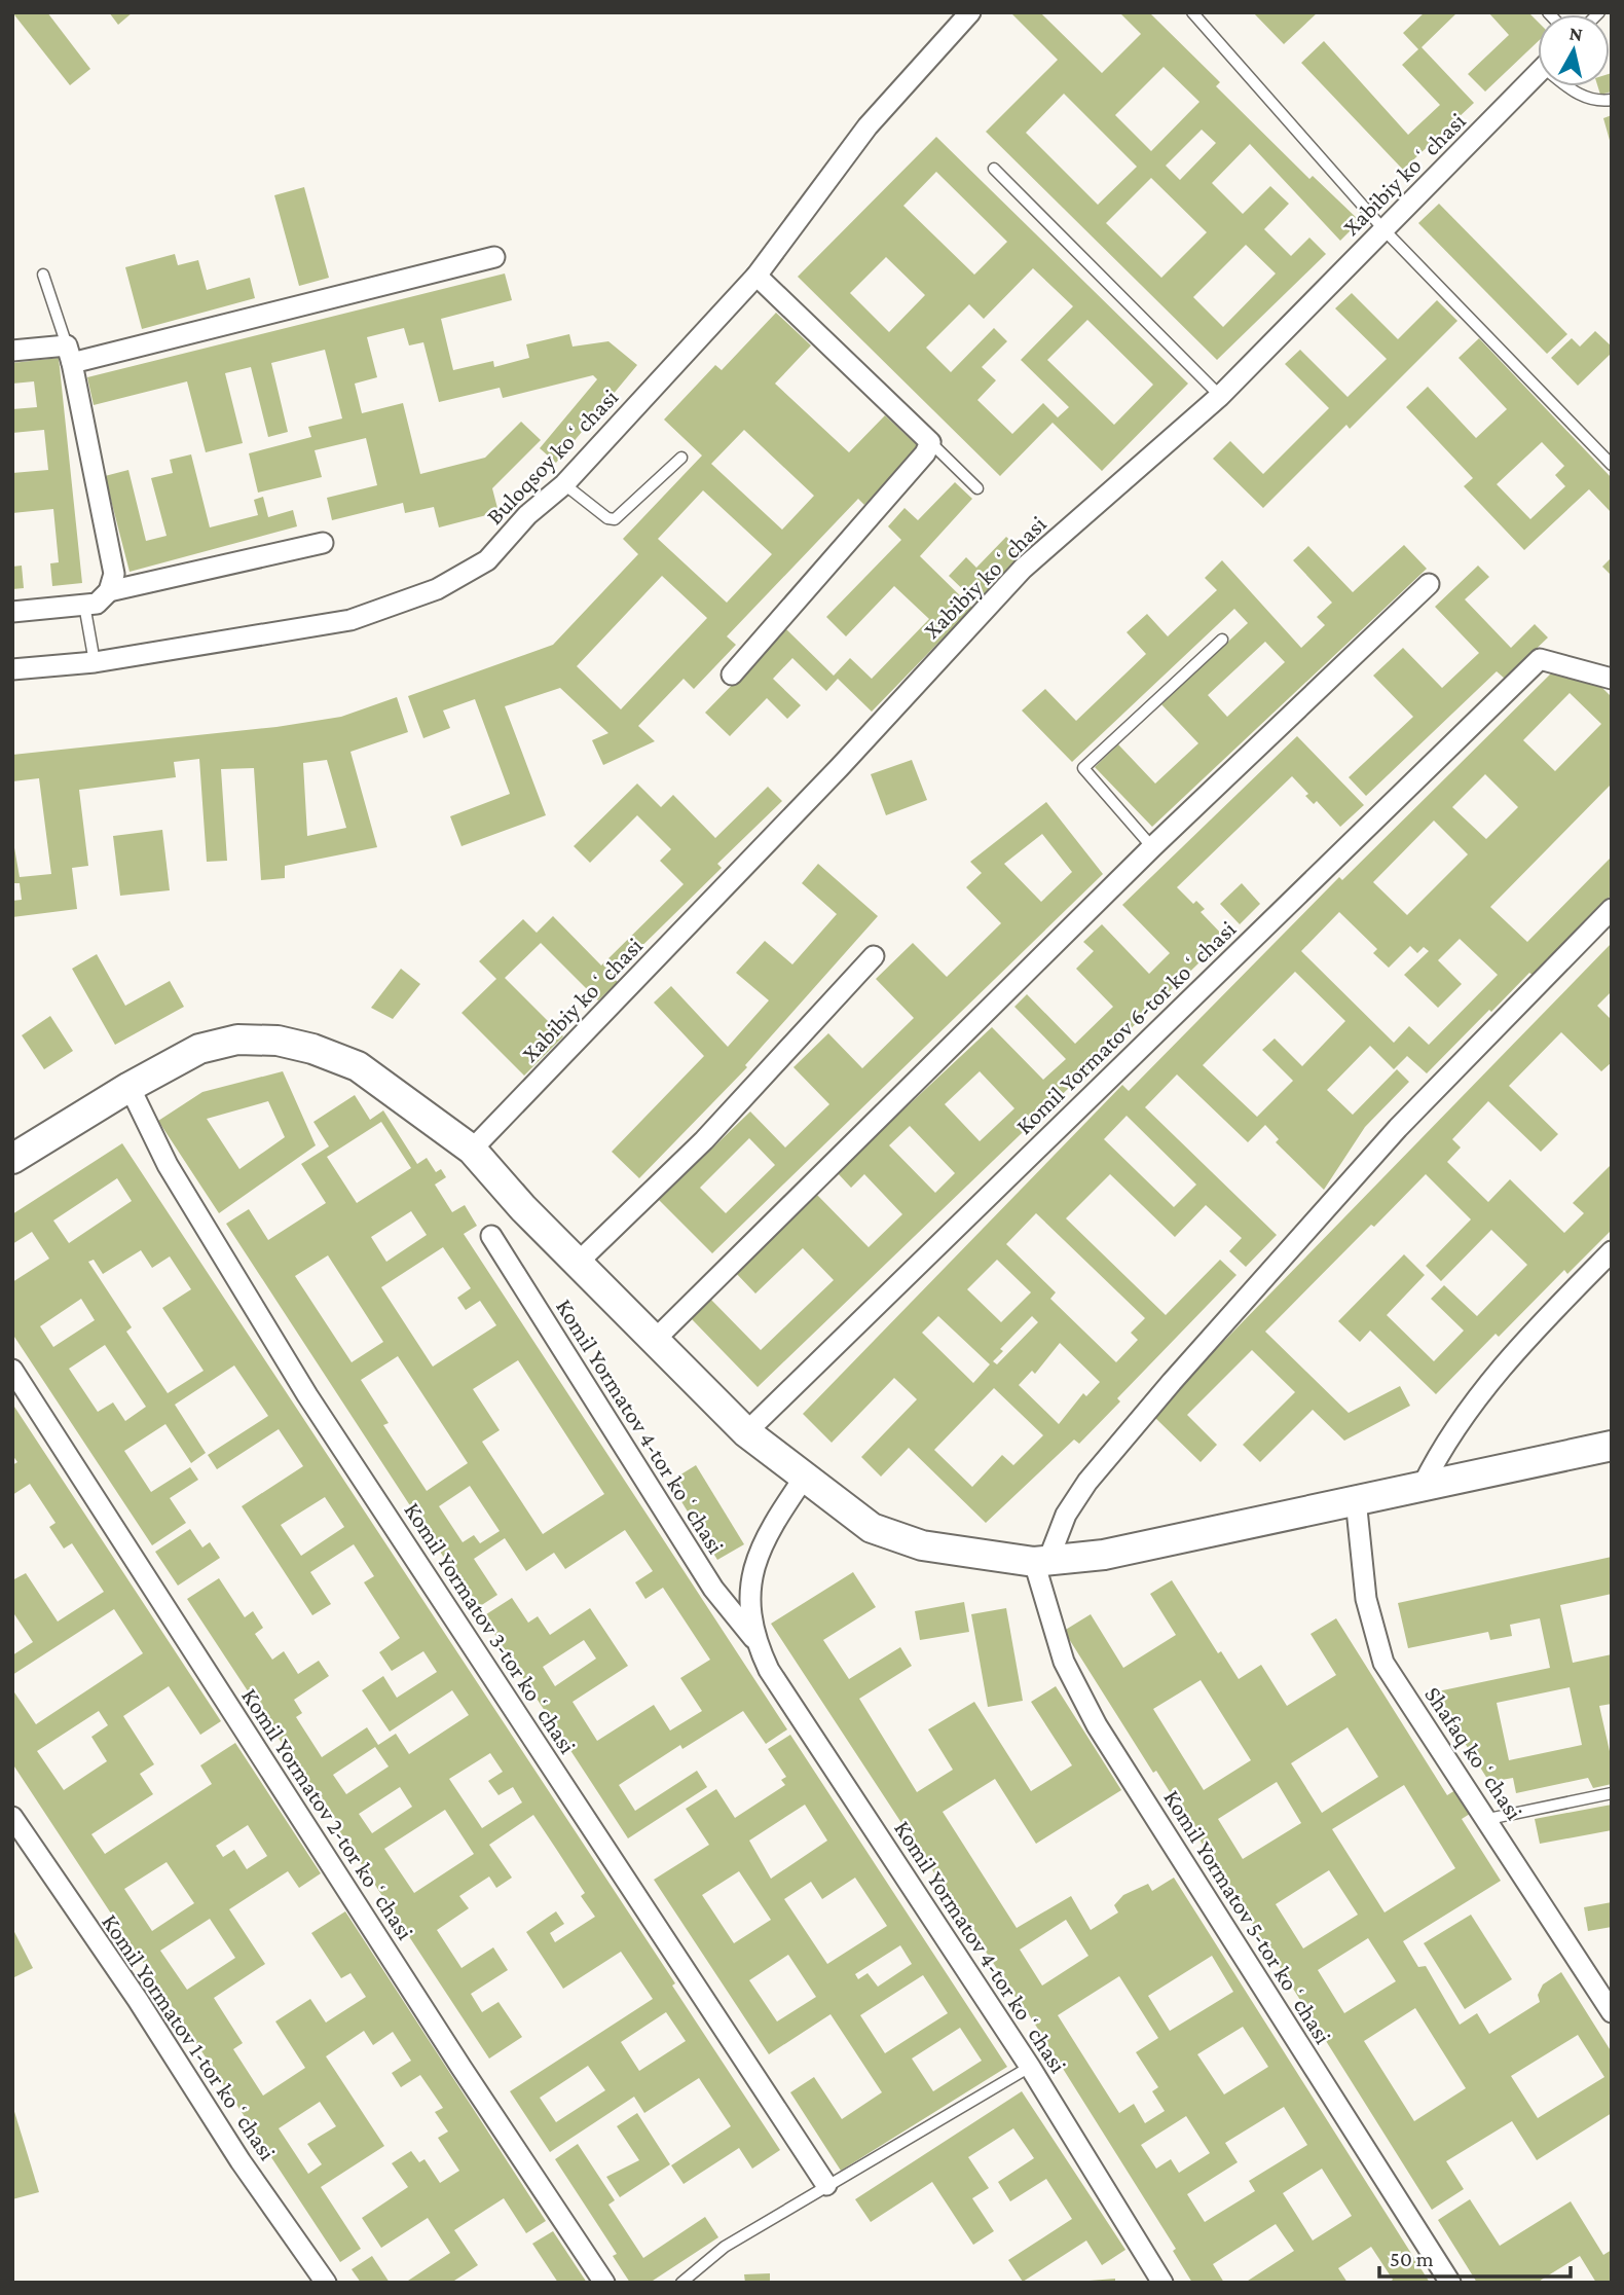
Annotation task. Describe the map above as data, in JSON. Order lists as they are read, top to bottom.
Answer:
{
  "streets": {
    "street": [
      "Xabibiy koʻchasi",
      "Buloqsoy koʻchasi",
      "Komil Yormatov 6-tor koʻchasi",
      "Komil Yormatov 4-tor koʻchasi",
      "Komil Yormatov 3-tor koʻchasi",
      "Shafaq koʻchasi",
      "Komil Yormatov 2-tor koʻchasi",
      "Komil Yormatov 5-tor koʻchasi",
      "Komil Yormatov 1-tor koʻchasi"
    ]
  },
  "scale_bar": "50 m",
  "north": "top"
}
